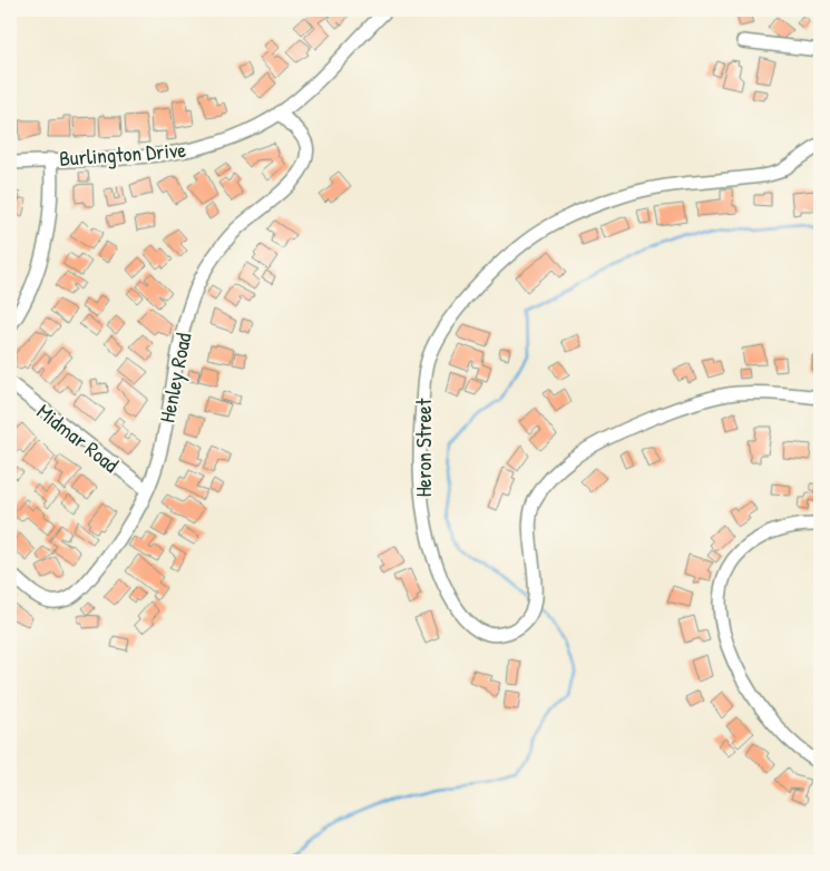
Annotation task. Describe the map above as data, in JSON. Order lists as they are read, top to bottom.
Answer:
{
  "streets": {
    "street": [
      "Burlington Drive",
      "Henley Road",
      "Midmar Road",
      "Heron Street"
    ]
  },
  "crossings": [
    ["Burlington Drive", "Henley Road"],
    ["Henley Road", "Midmar Road"]
  ]
}
